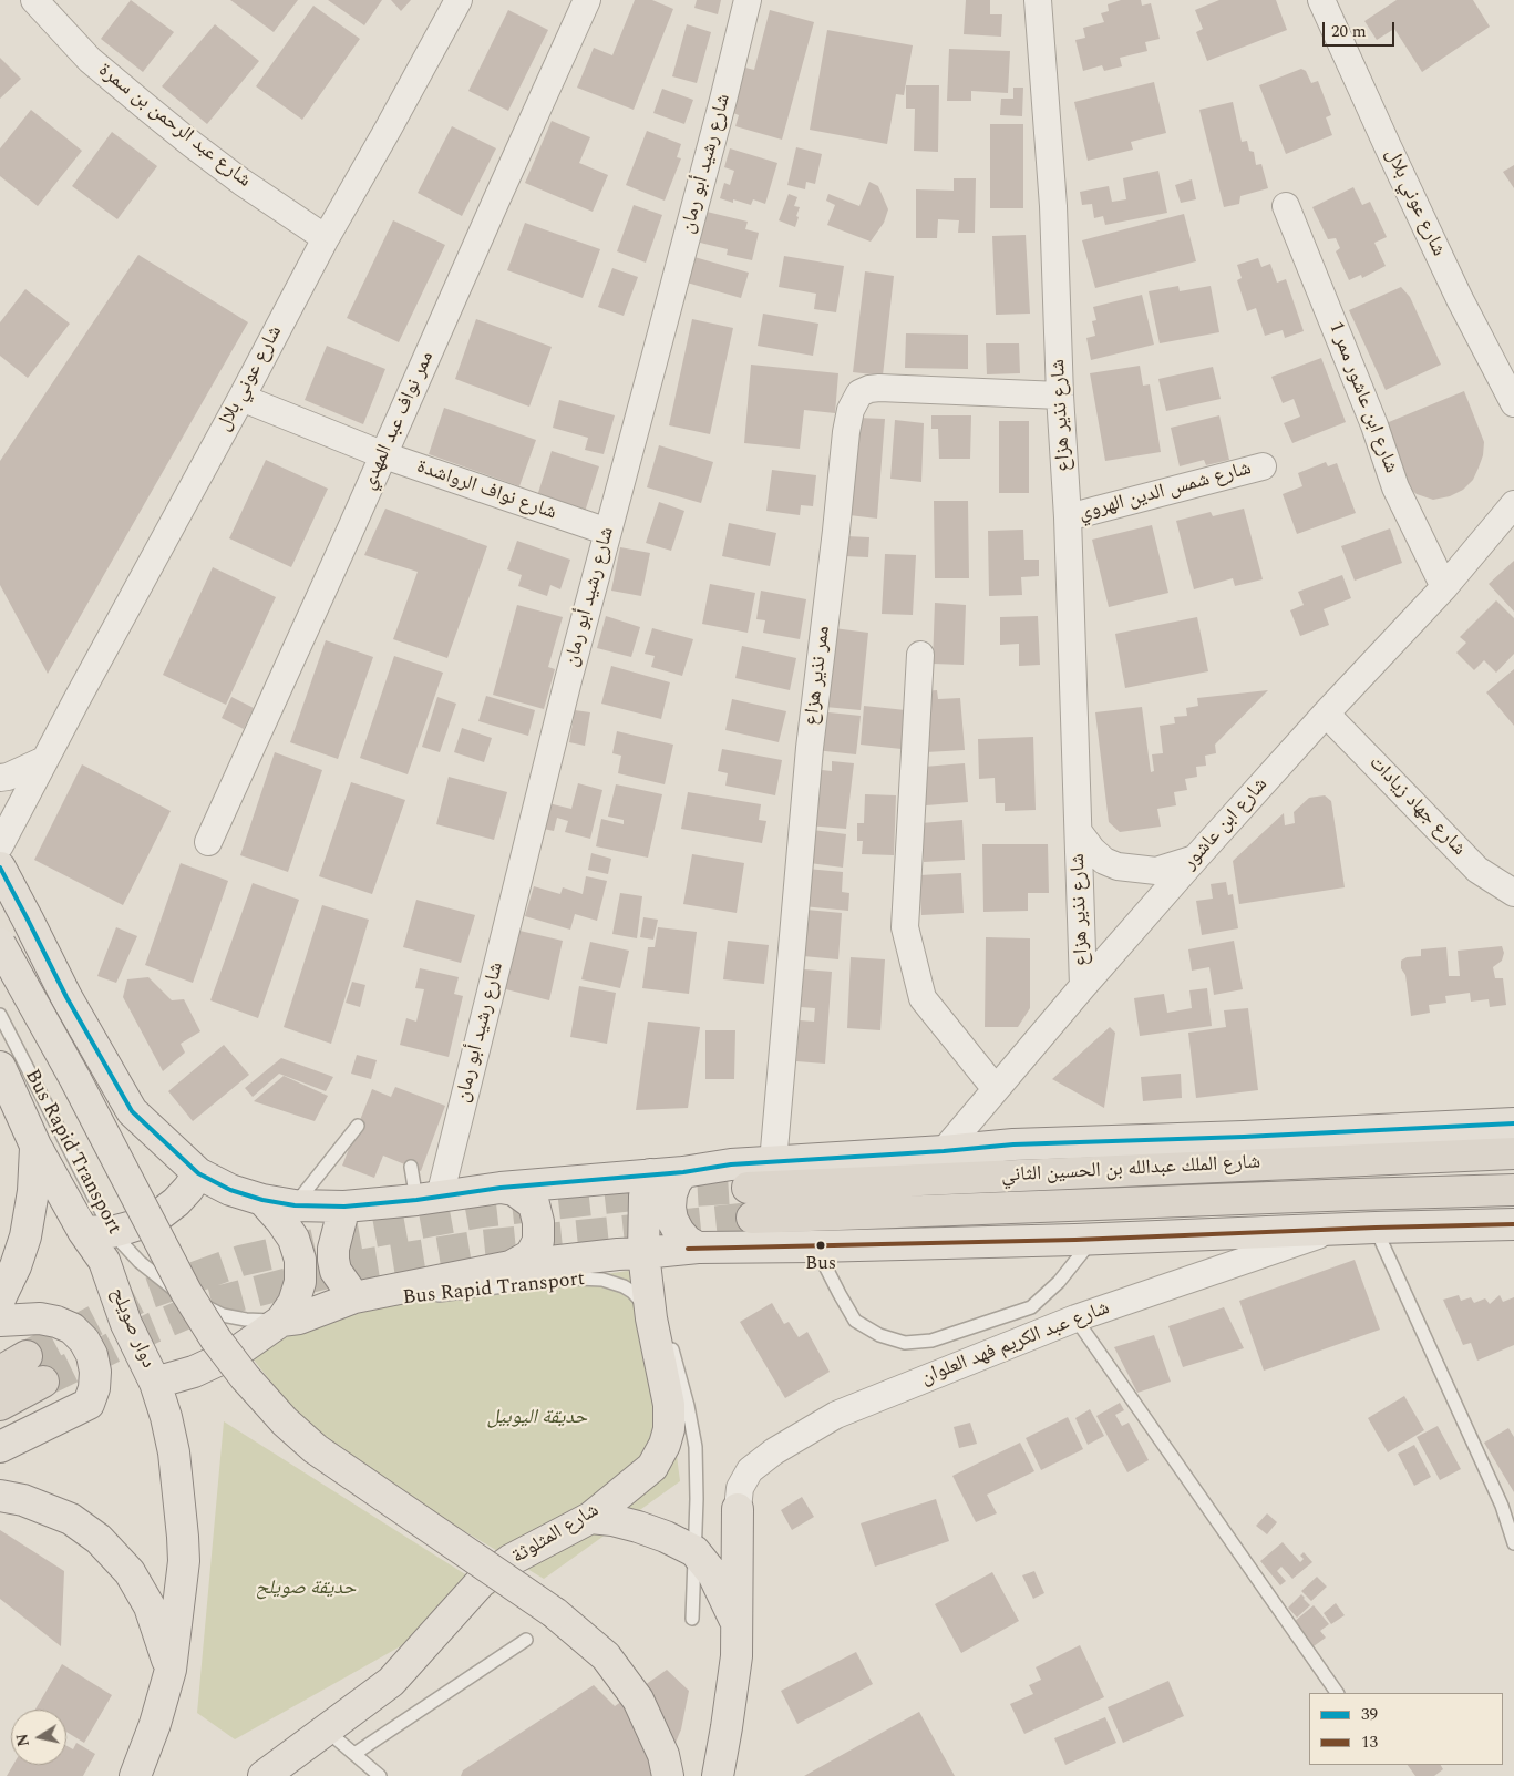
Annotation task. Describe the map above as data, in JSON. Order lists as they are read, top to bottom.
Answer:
{
  "streets": {
    "highway": ["شارع الملك عبدالله بن الحسين الثاني"],
    "main road": ["دوار صويلح", "شارع المثلوثة"],
    "street": [
      "شارع عبد الرحمن بن سمرة",
      "شارع رشيد أبو رمان",
      "شارع عوني بلال",
      "شارع ابن عاشور ممر 1",
      "شارع نذير هزاع",
      "ممر نواف عبد المهدي",
      "شارع نواف الرواشدة",
      "شارع شمس الدين الهروي",
      "ممر نذير هزاع",
      "شارع جهاد زيادات",
      "شارع ابن عاشور",
      "شارع عبد الكريم فهد العلوان"
    ],
    "lane": ["Bus Rapid Transport"]
  },
  "crossings": [
    ["شارع عبد الرحمن بن سمرة", "شارع عوني بلال"],
    ["شارع رشيد أبو رمان", "شارع نواف الرواشدة"],
    ["شارع عوني بلال", "شارع نواف الرواشدة"],
    ["شارع ابن عاشور ممر 1", "شارع ابن عاشور"],
    ["شارع نذير هزاع", "شارع شمس الدين الهروي"],
    ["شارع نذير هزاع", "ممر نذير هزاع"],
    ["شارع نذير هزاع", "شارع ابن عاشور"],
    ["ممر نواف عبد المهدي", "شارع نواف الرواشدة"],
    ["شارع جهاد زيادات", "شارع ابن عاشور"],
    ["Bus Rapid Transport", "دوار صويلح"],
    ["Bus Rapid Transport", "شارع المثلوثة"]
  ],
  "parks": ["حديقة اليوبيل", "حديقة صويلح"],
  "places": ["Bus"],
  "lines": ["transit line 39", "transit line 13"],
  "legend": ["39", "13"],
  "scale_bar": "20 m",
  "north": "left"
}
